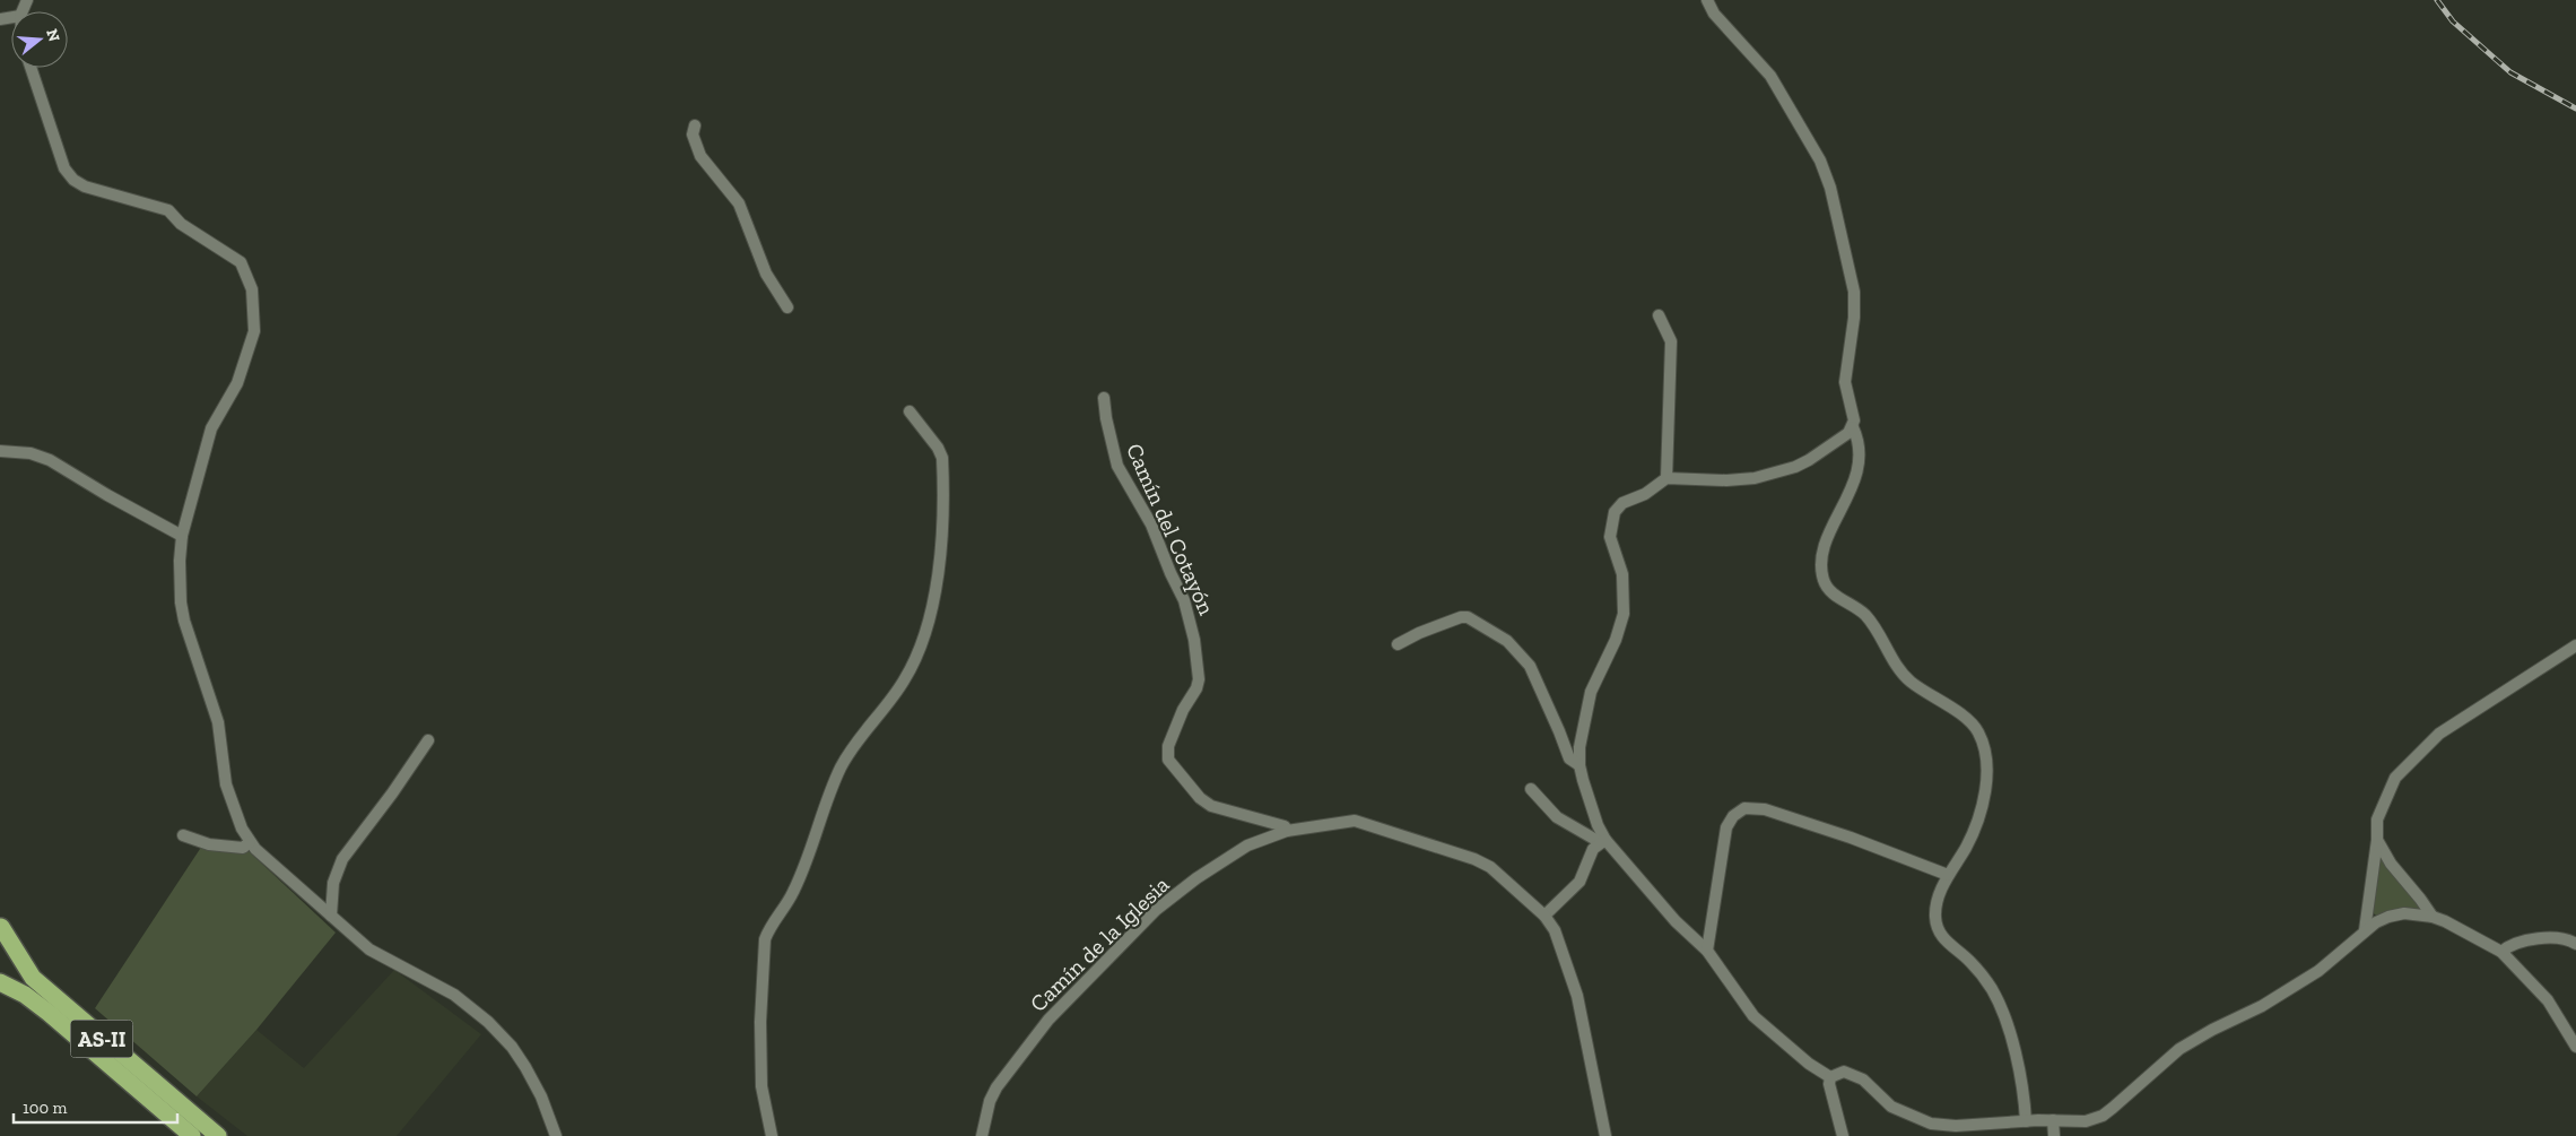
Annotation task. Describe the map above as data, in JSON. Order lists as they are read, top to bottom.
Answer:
{
  "streets": {
    "highway": ["AS-II"],
    "street": ["Camín del Cotayón", "Camín de la Iglesia"]
  },
  "crossings": [
    ["Camín del Cotayón", "Camín de la Iglesia"]
  ],
  "scale_bar": "100 m",
  "north": "right"
}
